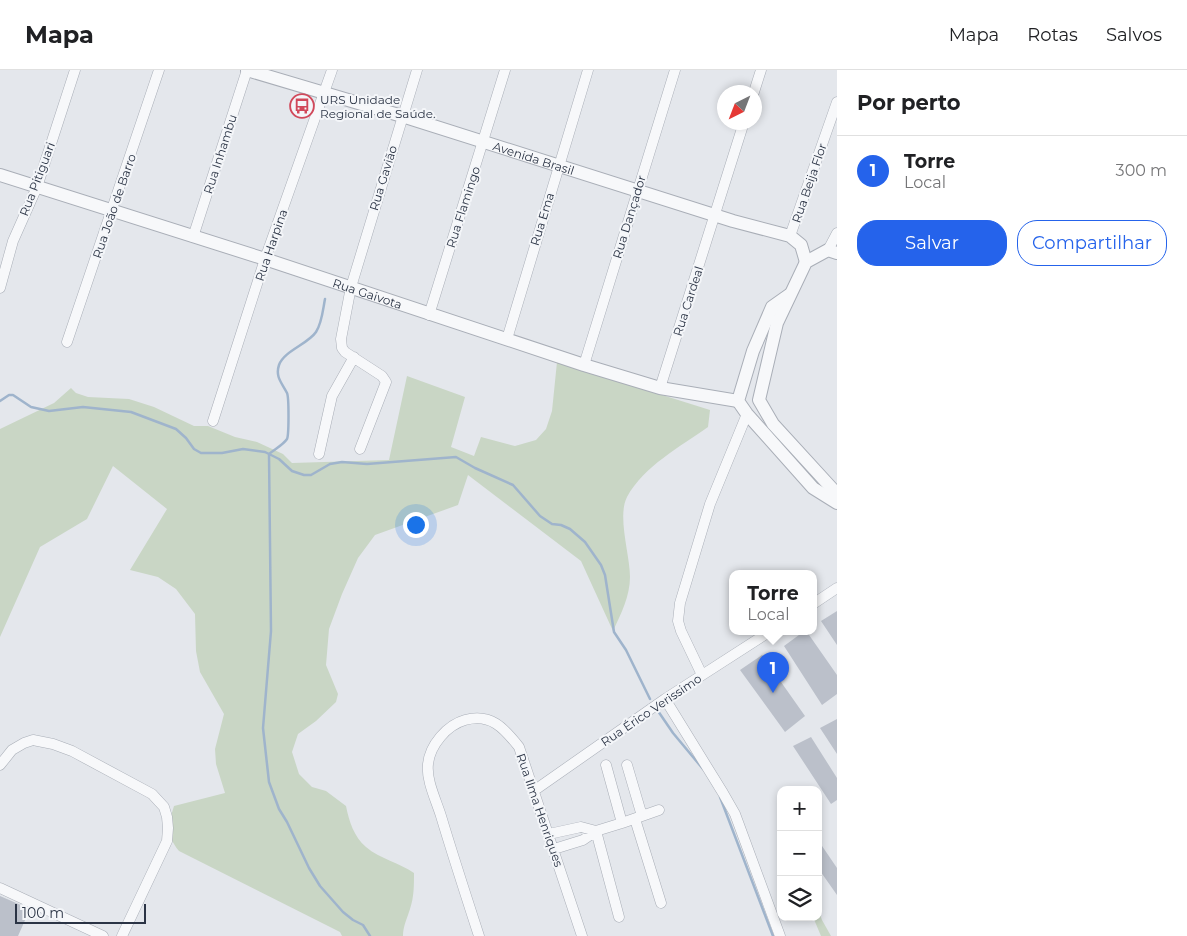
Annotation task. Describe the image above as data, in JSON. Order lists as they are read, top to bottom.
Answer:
{
  "streets": {
    "street": [
      "Rua Inhambu",
      "Avenida Brasil",
      "Rua Gavião",
      "Rua Pitiguari",
      "Rua Beija Flor",
      "Rua João de Barro",
      "Rua Flamingo",
      "Rua Dançador",
      "Rua Ema",
      "Rua Harpina",
      "Rua Gaivota",
      "Rua Cardeal",
      "Rua Érico Verissimo",
      "Rua Ilma Henriques"
    ]
  },
  "crossings": [
    ["Rua Inhambu", "Avenida Brasil"],
    ["Rua Inhambu", "Rua Gaivota"],
    ["Avenida Brasil", "Rua Gavião"],
    ["Avenida Brasil", "Rua Beija Flor"],
    ["Avenida Brasil", "Rua Flamingo"],
    ["Avenida Brasil", "Rua Dançador"],
    ["Avenida Brasil", "Rua Ema"],
    ["Avenida Brasil", "Rua Harpina"],
    ["Avenida Brasil", "Rua Cardeal"],
    ["Rua Gavião", "Rua Gaivota"],
    ["Rua Pitiguari", "Rua Gaivota"],
    ["Rua João de Barro", "Rua Gaivota"],
    ["Rua Flamingo", "Rua Gaivota"],
    ["Rua Dançador", "Rua Gaivota"],
    ["Rua Ema", "Rua Gaivota"],
    ["Rua Harpina", "Rua Gaivota"],
    ["Rua Gaivota", "Rua Cardeal"],
    ["Rua Érico Verissimo", "Rua Ilma Henriques"]
  ],
  "places": {
    "bus stop": ["URS Unidade Regional de Saúde."]
  },
  "scale_bar": "100 m",
  "north": "bottom left",
  "page": {
    "header": "Mapa",
    "nav": ["Mapa", "Rotas", "Salvos"],
    "heading": "Por perto",
    "list": [
      {
        "mark": "1",
        "name": "Torre",
        "note": "Local",
        "value": "300 m"
      }
    ],
    "buttons": ["Salvar", "Compartilhar"],
    "popup": ["Torre", "Local"],
    "pins": "1",
    "map_buttons": ["+", "−"],
    "scale": "100 m"
  }
}
